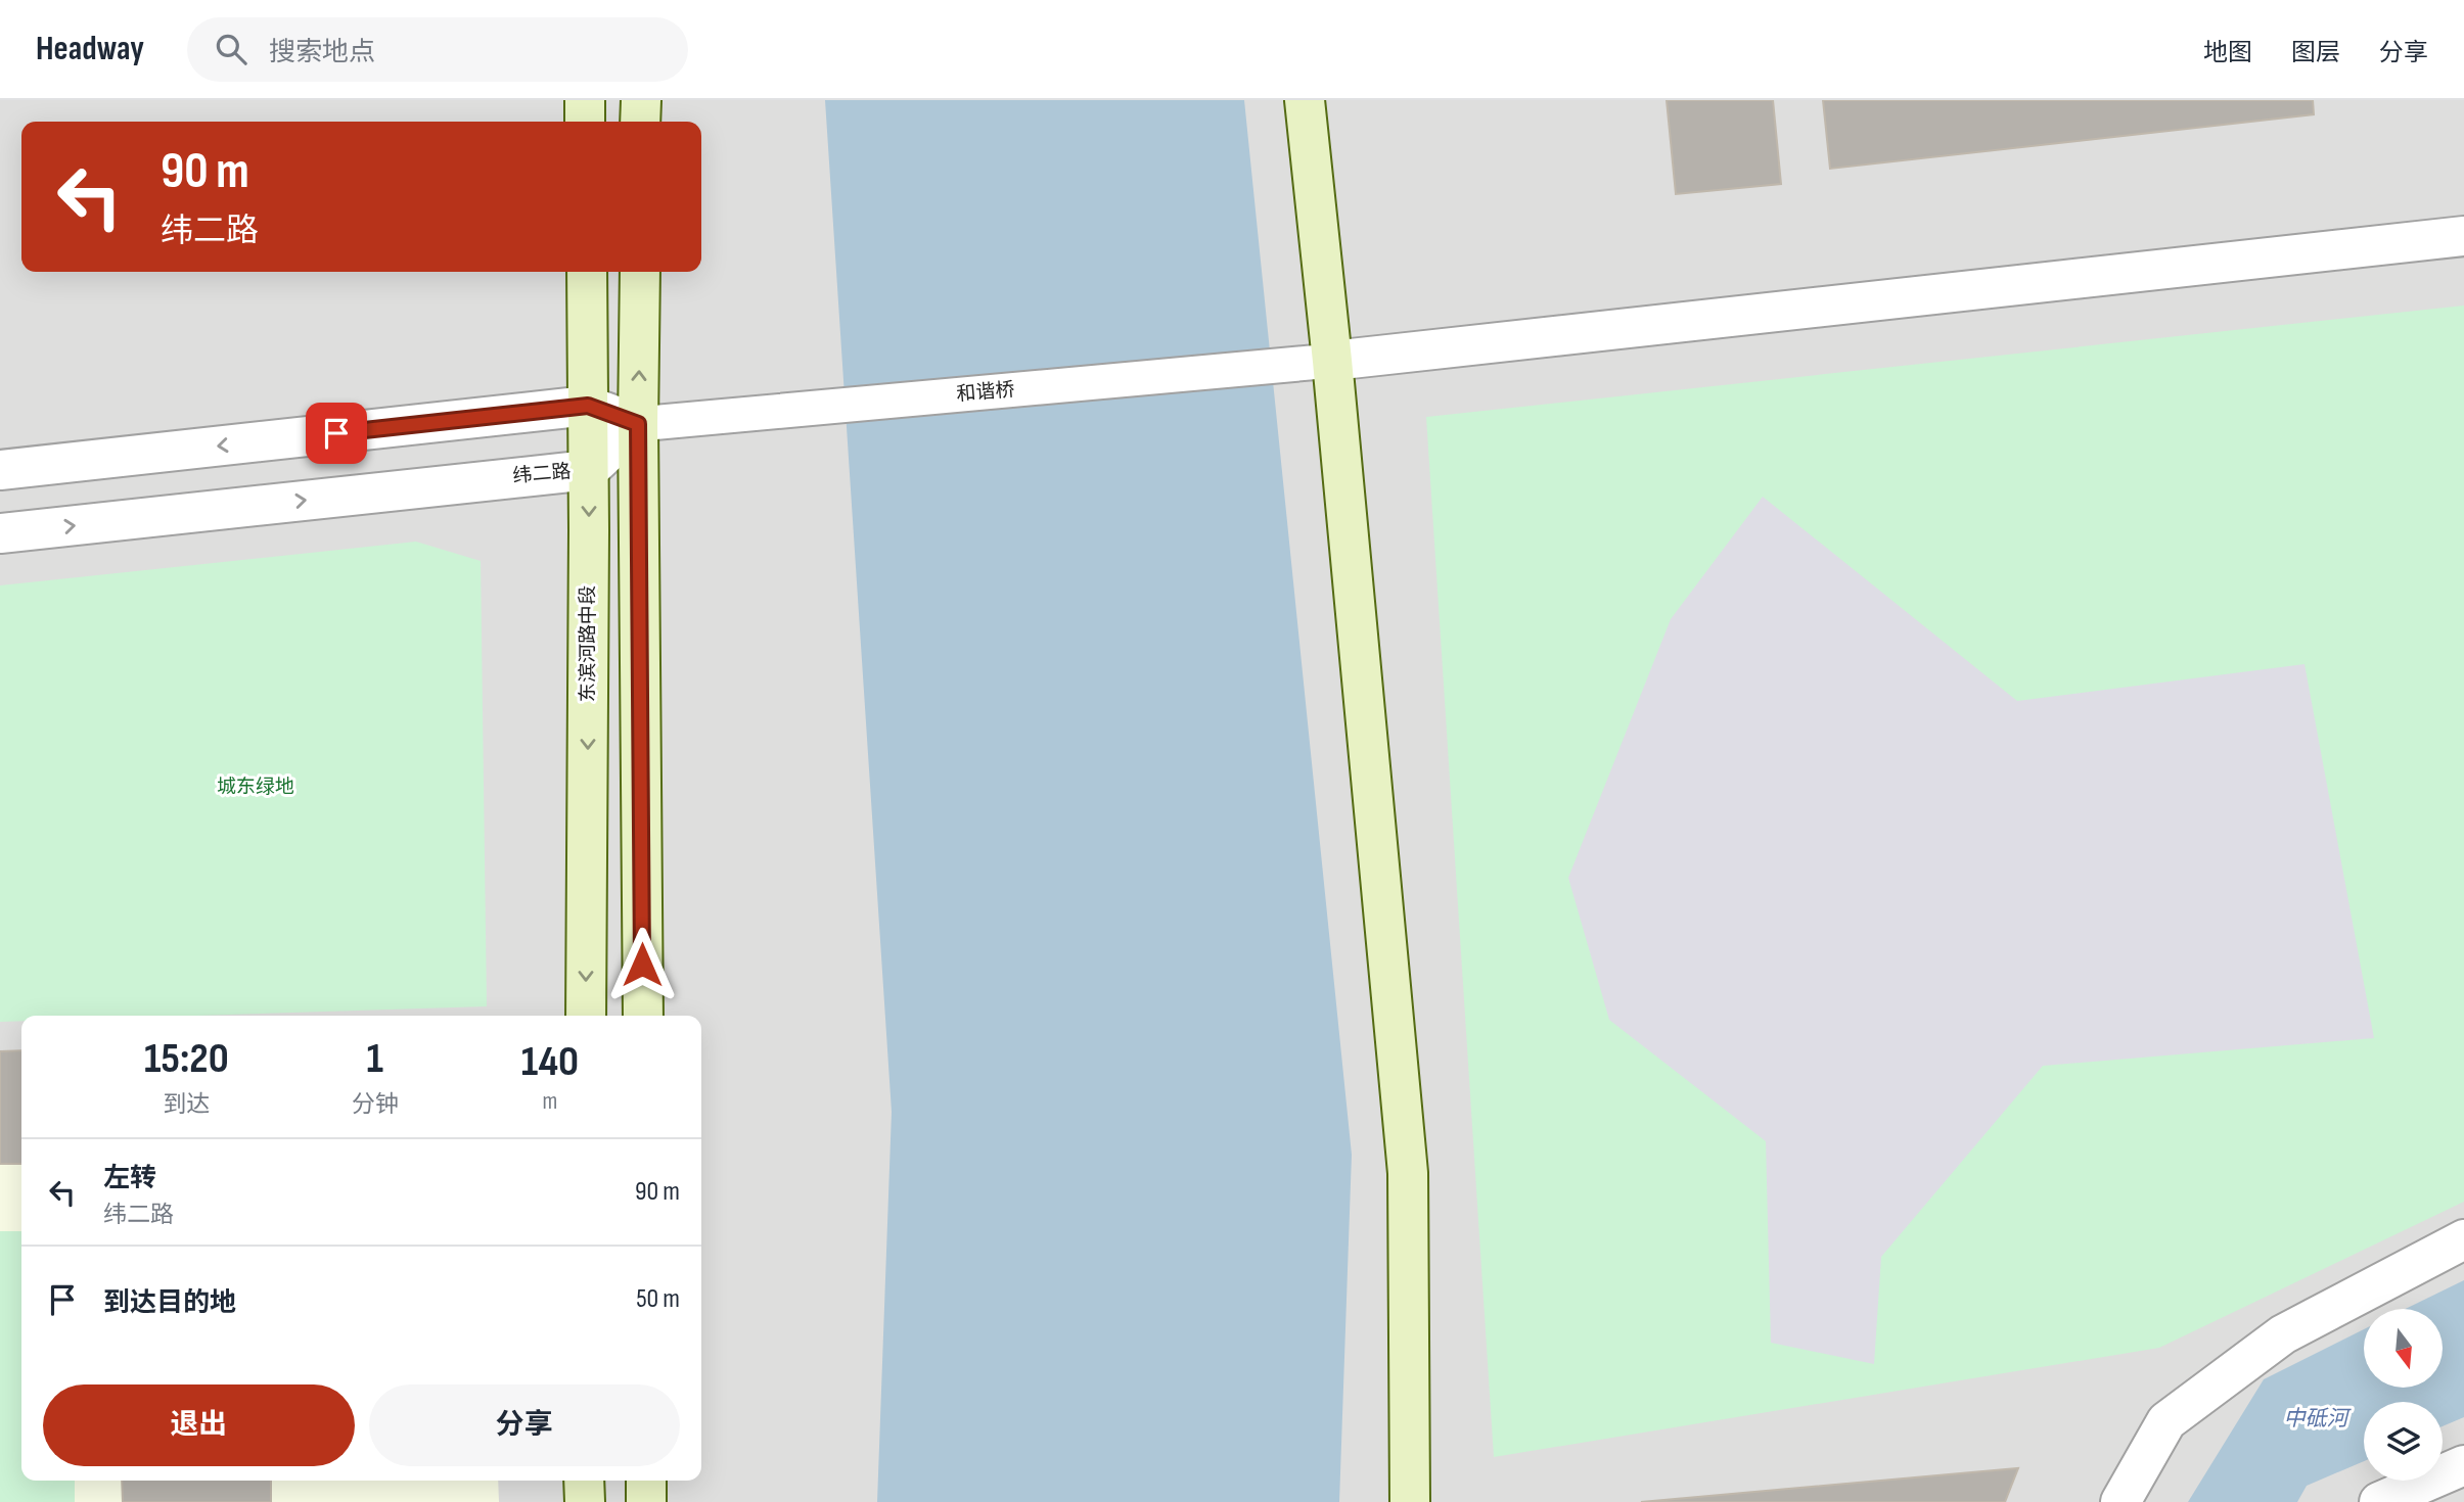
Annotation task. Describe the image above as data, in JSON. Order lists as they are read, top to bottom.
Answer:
{
  "streets": {
    "main road": ["东滨河路中段"],
    "street": ["和谐桥", "纬二路"]
  },
  "crossings": [
    ["和谐桥", "纬二路"],
    ["纬二路", "东滨河路中段"]
  ],
  "water": ["中砥河"],
  "parks": ["城东绿地"],
  "north": "bottom",
  "page": {
    "header": "Headway",
    "search": "搜索地点",
    "nav": ["地图", "图层", "分享"],
    "turn": ["90 m", "纬二路"],
    "eta": [
      "15:20",
      "到达",
      "1",
      "分钟",
      "140",
      "m"
    ],
    "list": [
      {
        "name": "左转",
        "note": "纬二路",
        "value": "90 m"
      },
      {
        "name": "到达目的地",
        "value": "50 m"
      }
    ],
    "buttons": ["退出", "分享"]
  }
}
